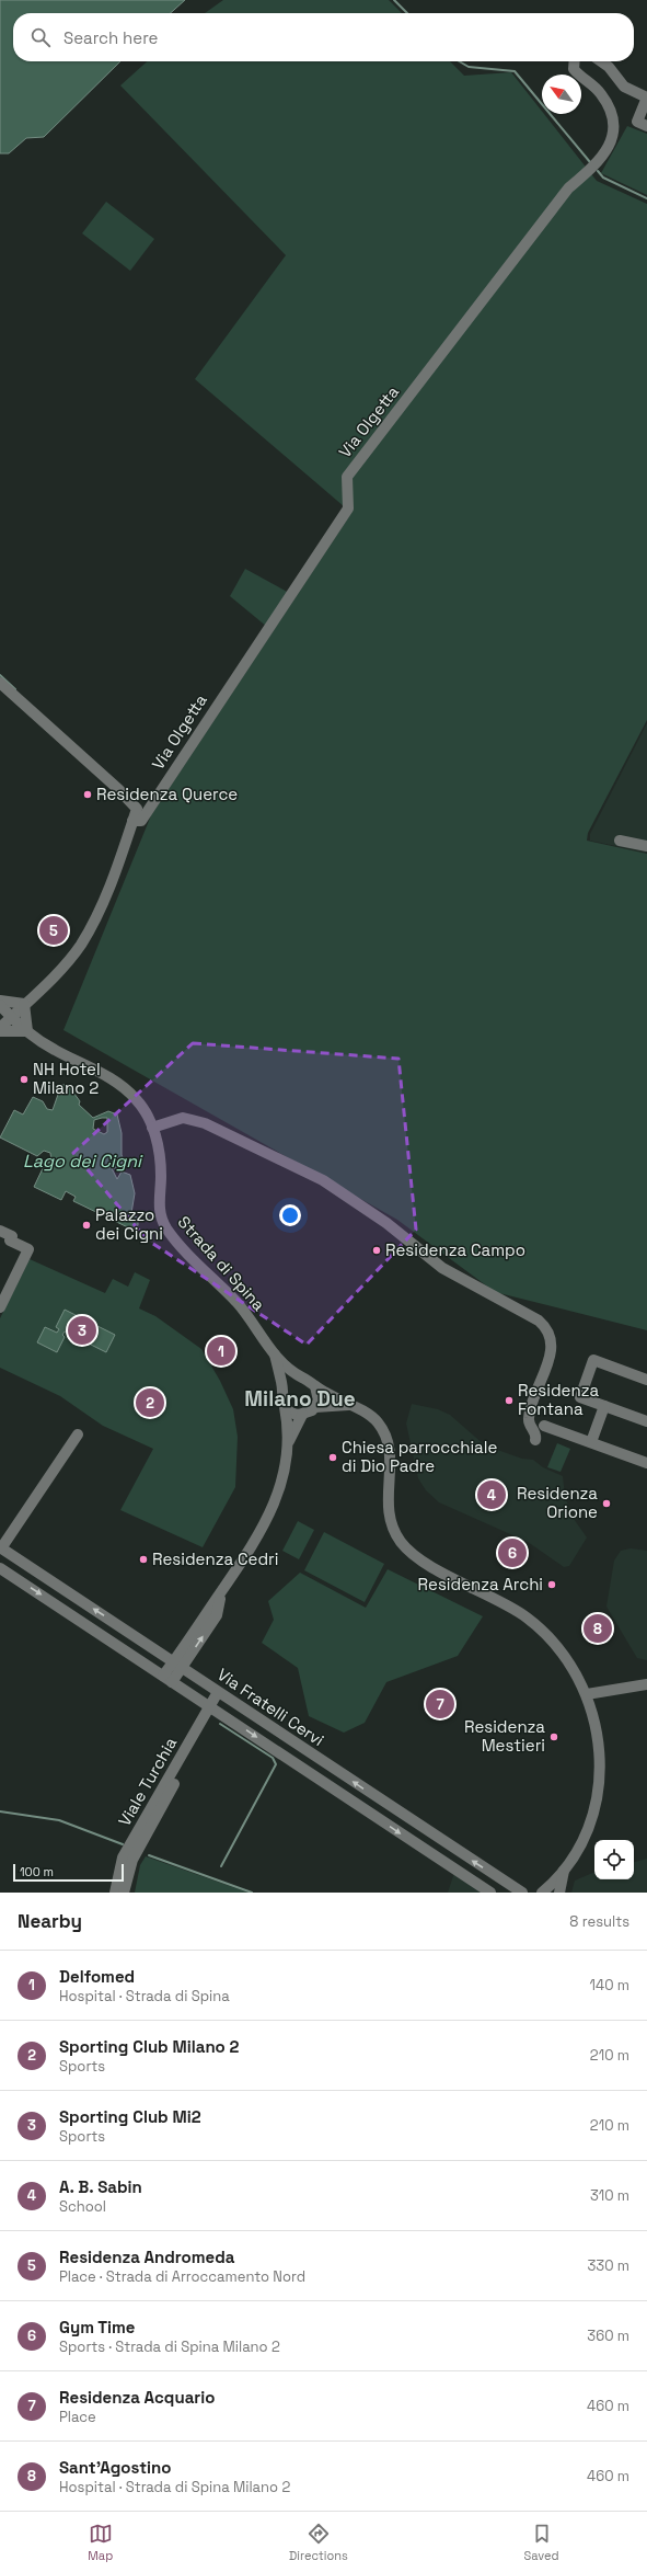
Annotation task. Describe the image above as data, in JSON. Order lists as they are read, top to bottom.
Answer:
{
  "streets": {
    "street": [
      "Via Olgetta",
      "Strada di Spina",
      "Via Fratelli Cervi",
      "Viale Turchia"
    ]
  },
  "crossings": [
    ["Via Fratelli Cervi", "Viale Turchia"]
  ],
  "districts": ["Milano Due"],
  "water": ["Lago dei Cigni"],
  "places": [
    "Residenza Querce",
    "NH Hotel Milano 2",
    "Palazzo dei Cigni",
    "Residenza Campo",
    "Residenza Fontana",
    "Chiesa parrocchiale di Dio Padre",
    "Residenza Orione",
    "Residenza Cedri",
    "Residenza Archi",
    "Residenza Mestieri"
  ],
  "scale_bar": "100 m",
  "north": "top left",
  "page": {
    "search": "Search here",
    "pins": [
      "5",
      "3",
      "1",
      "2",
      "4",
      "6",
      "8",
      "7"
    ],
    "scale": "100 m",
    "heading": ["Nearby", "8 results"],
    "list": [
      {
        "mark": "1",
        "name": "Delfomed",
        "note": "Hospital · Strada di Spina",
        "value": "140 m"
      },
      {
        "mark": "2",
        "name": "Sporting Club Milano 2",
        "note": "Sports",
        "value": "210 m"
      },
      {
        "mark": "3",
        "name": "Sporting Club Mi2",
        "note": "Sports",
        "value": "210 m"
      },
      {
        "mark": "4",
        "name": "A. B. Sabin",
        "note": "School",
        "value": "310 m"
      },
      {
        "mark": "5",
        "name": "Residenza Andromeda",
        "note": "Place · Strada di Arroccamento Nord",
        "value": "330 m"
      },
      {
        "mark": "6",
        "name": "Gym Time",
        "note": "Sports · Strada di Spina Milano 2",
        "value": "360 m"
      },
      {
        "mark": "7",
        "name": "Residenza Acquario",
        "note": "Place",
        "value": "460 m"
      },
      {
        "mark": "8",
        "name": "Sant'Agostino",
        "note": "Hospital · Strada di Spina Milano 2",
        "value": "460 m"
      }
    ],
    "nav": ["Map", "Directions", "Saved"]
  }
}
